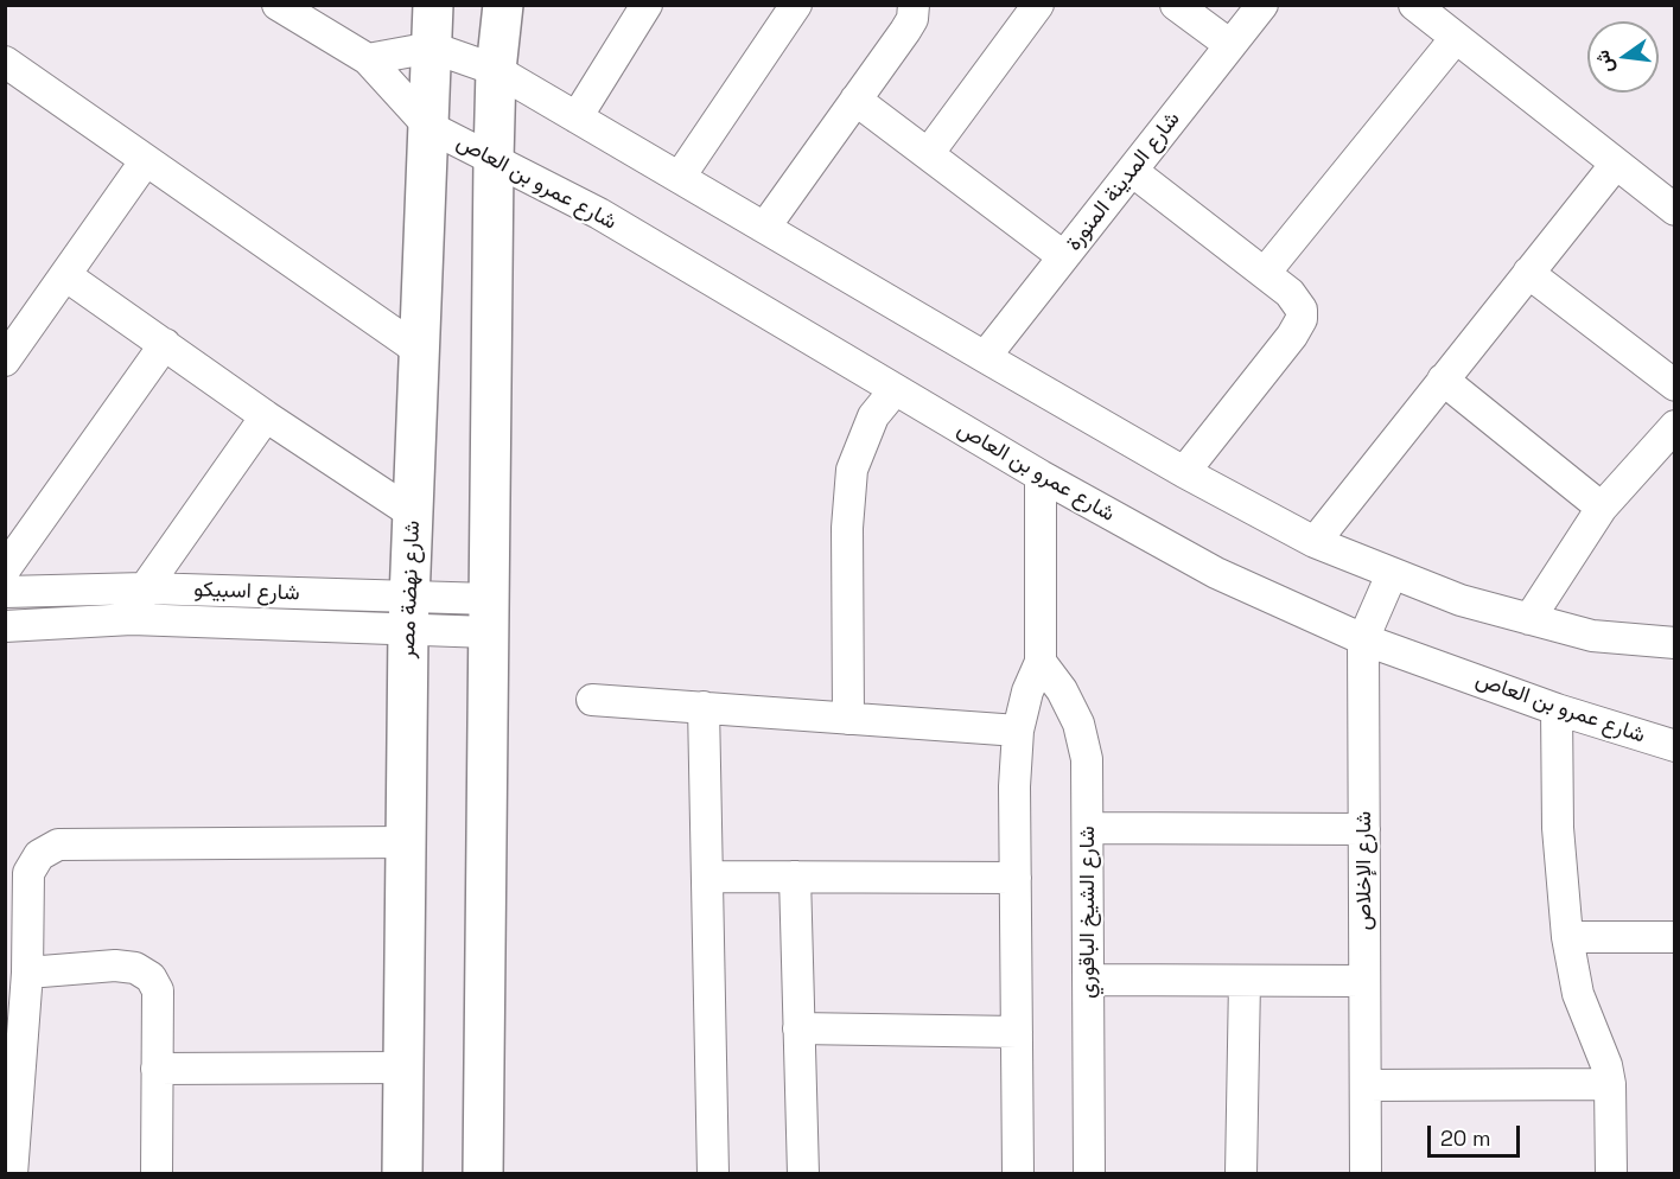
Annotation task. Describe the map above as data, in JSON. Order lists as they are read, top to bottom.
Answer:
{
  "streets": {
    "street": [
      "شارع المدينة المنورة",
      "شارع عمرو بن العاص",
      "شارع نهضة مصر",
      "شارع اسبيكو",
      "شارع الإخلاص",
      "شارع الشيخ الباقوري"
    ]
  },
  "crossings": [
    ["شارع عمرو بن العاص", "شارع نهضة مصر"],
    ["شارع عمرو بن العاص", "شارع الإخلاص"],
    ["شارع نهضة مصر", "شارع اسبيكو"]
  ],
  "scale_bar": "20 m",
  "north": "left"
}
